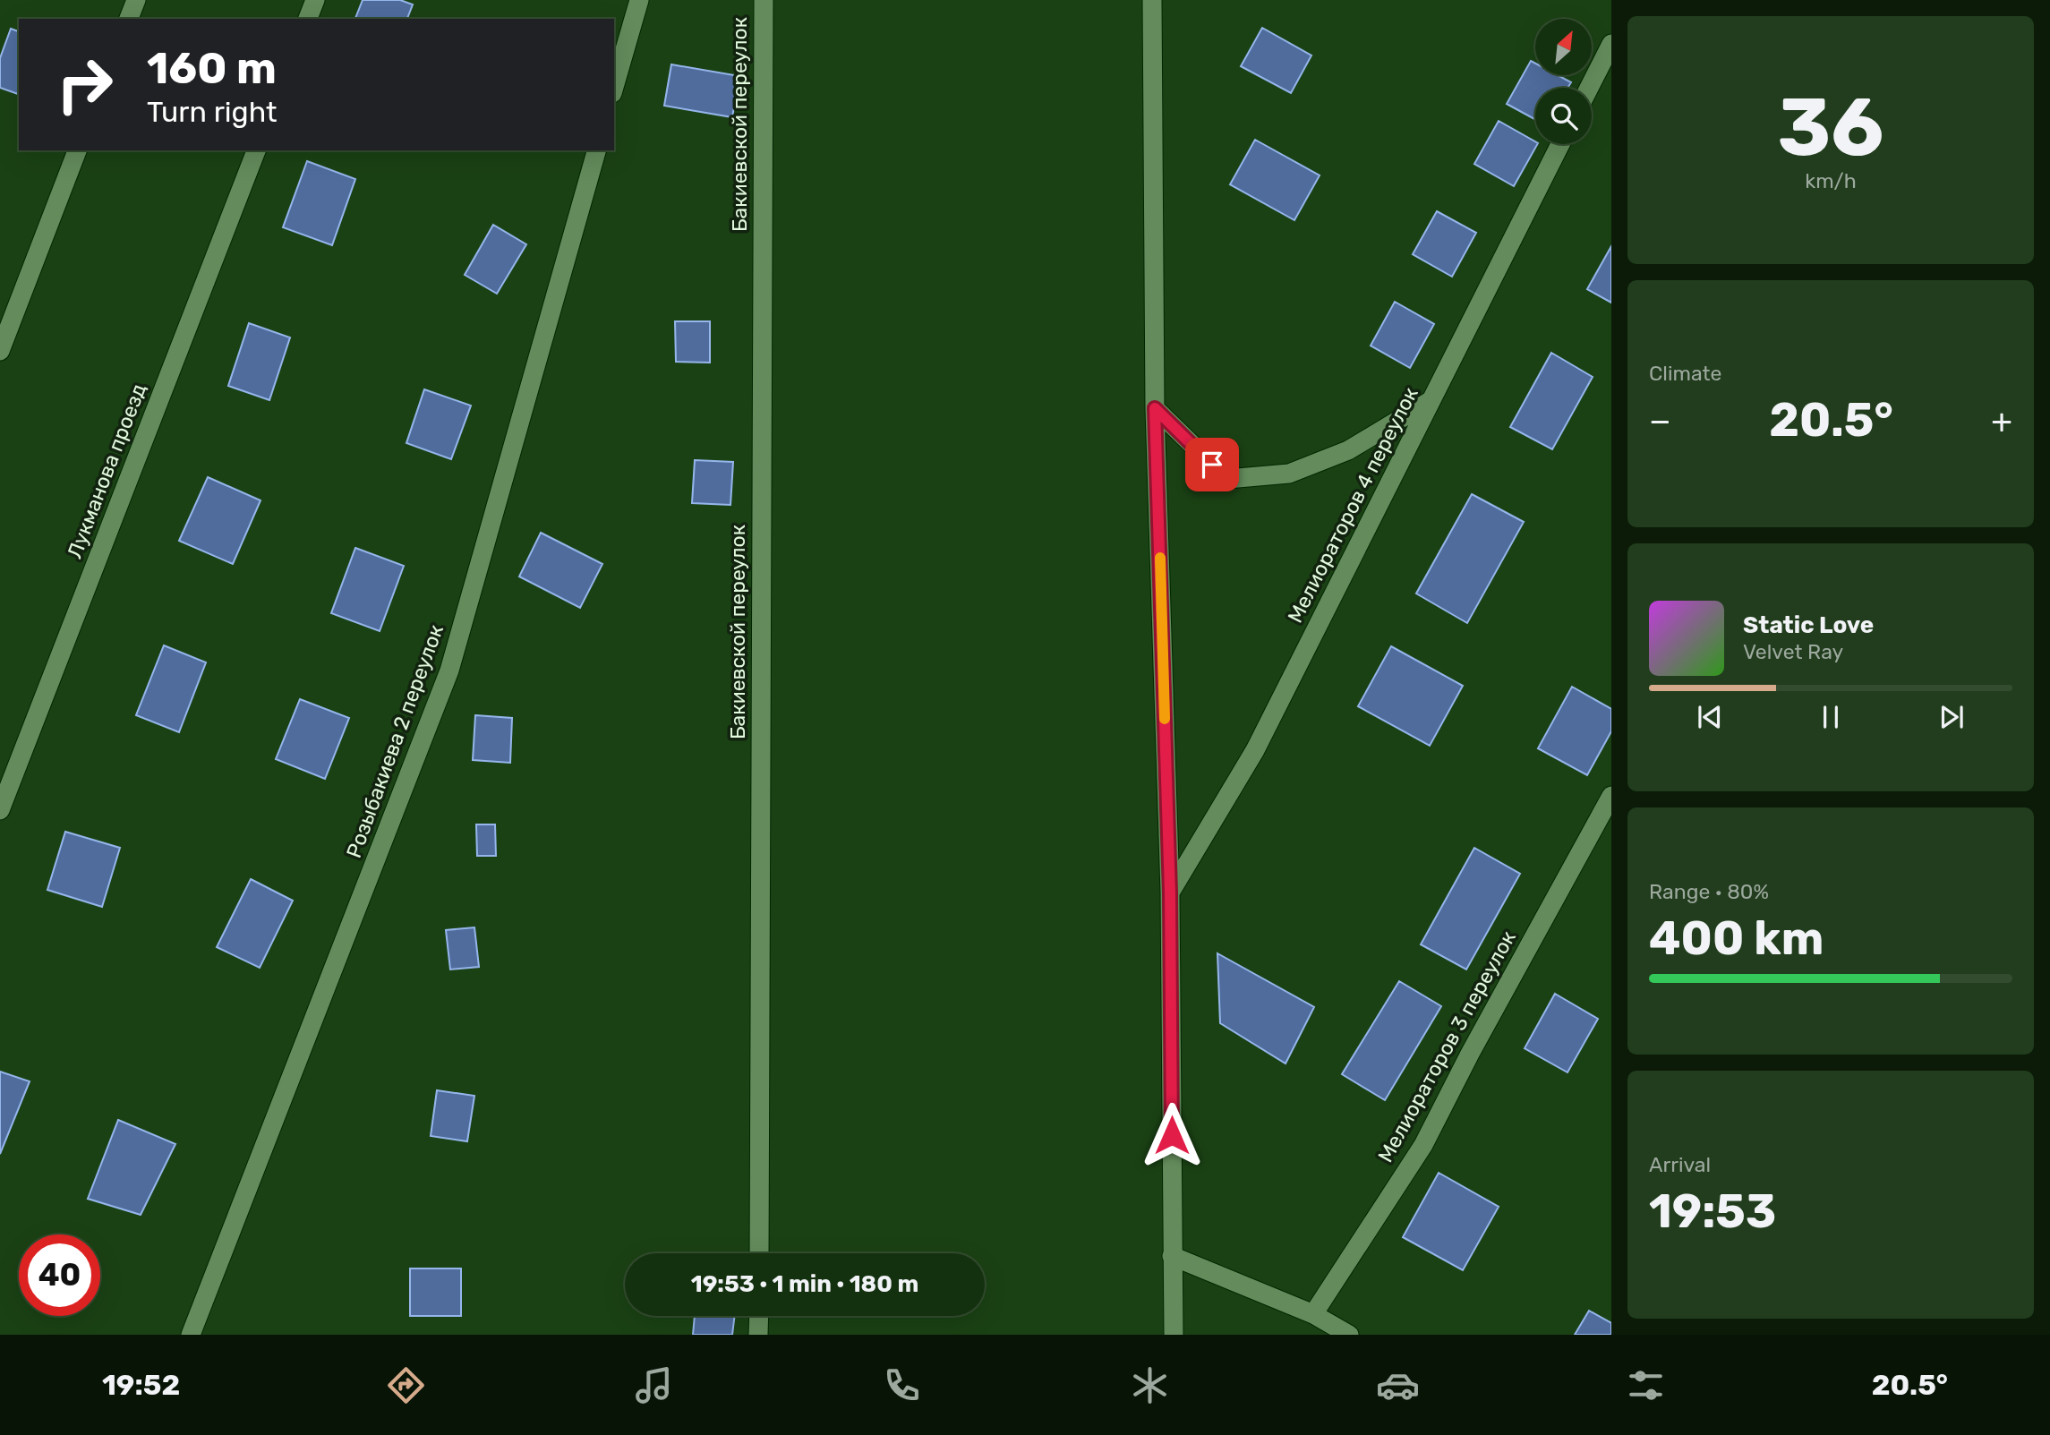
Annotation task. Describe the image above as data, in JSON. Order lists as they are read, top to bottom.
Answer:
{
  "streets": {
    "street": [
      "Бакиевской переулок",
      "Лукманова проезд",
      "Мелиораторов 4 переулок",
      "Розыбакиева 2 переулок",
      "Мелиораторов 3 переулок"
    ]
  },
  "north": "top right",
  "page": {
    "tile": [
      ["36", "km/h"],
      "Climate",
      ["Range · 80%", "400 km"],
      ["Arrival", "19:53"]
    ],
    "turn": ["160 m", "Turn right"],
    "heat": ["−", "20.5°", "+"],
    "song": ["Static Love", "Velvet Ray"],
    "limit": "40",
    "trip": "19:53 · 1 min · 180 m",
    "tabs": ["19:52", "20.5°"]
  }
}
